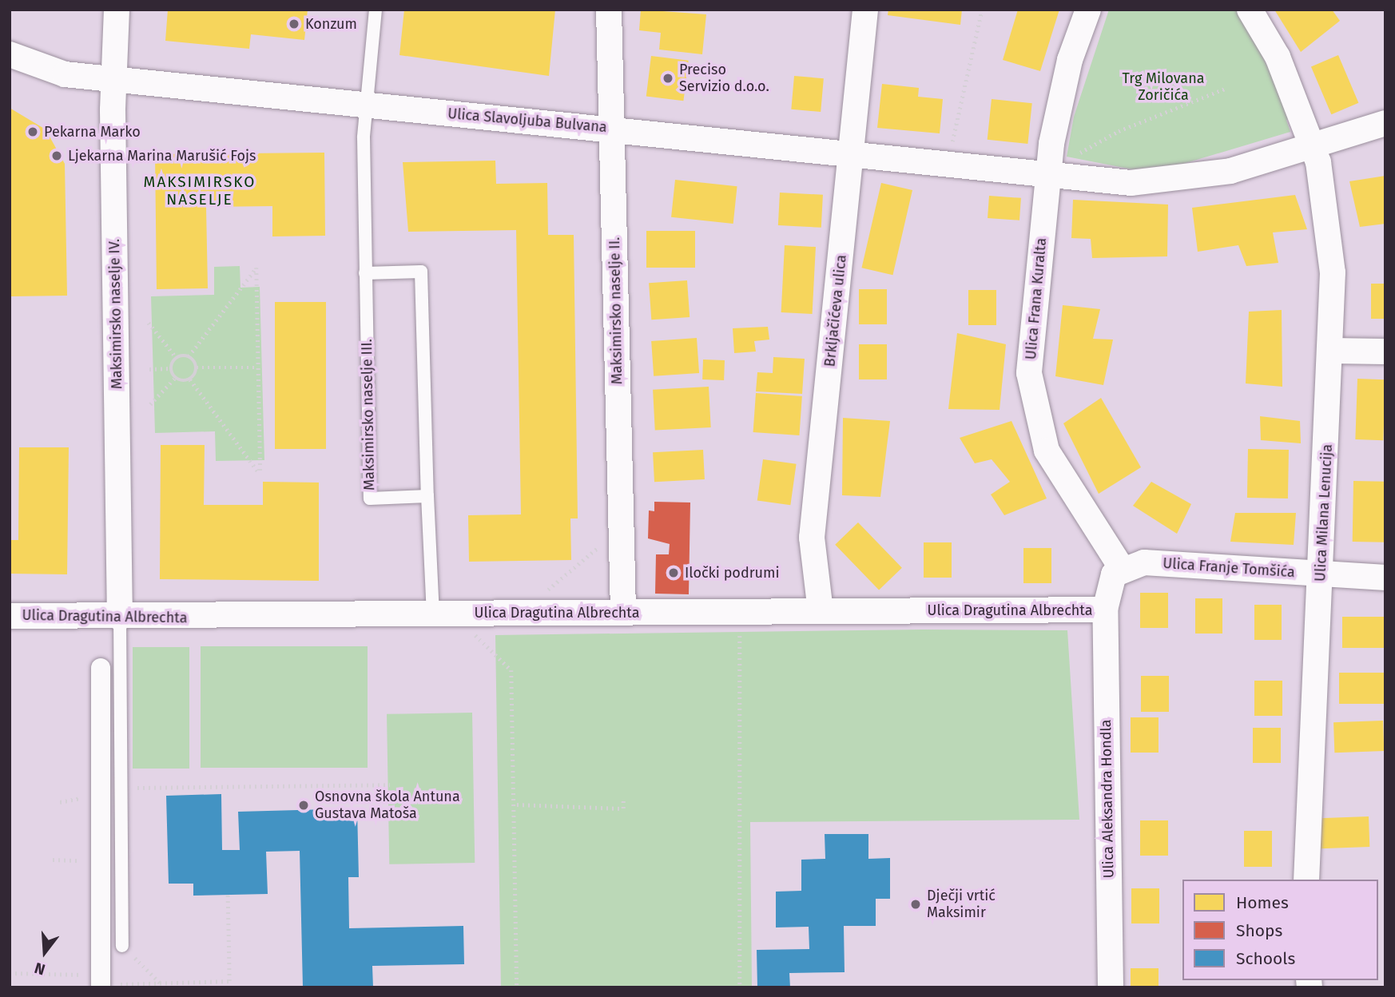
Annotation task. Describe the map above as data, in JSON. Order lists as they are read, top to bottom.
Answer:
{
  "streets": {
    "street": [
      "Ulica Slavoljuba Bulvana",
      "Ulica Frana Kuralta",
      "Maksimirsko naselje II.",
      "Brkljačićeva ulica",
      "Maksimirsko naselje IV.",
      "Ulica Milana Lenucija",
      "Ulica Franje Tomšića",
      "Ulica Dragutina Albrechta",
      "Ulica Aleksandra Hondla"
    ],
    "lane": ["Maksimirsko naselje III."]
  },
  "crossings": [
    ["Ulica Slavoljuba Bulvana", "Ulica Frana Kuralta"],
    ["Ulica Slavoljuba Bulvana", "Maksimirsko naselje II."],
    ["Ulica Slavoljuba Bulvana", "Brkljačićeva ulica"],
    ["Ulica Slavoljuba Bulvana", "Maksimirsko naselje IV."],
    ["Ulica Slavoljuba Bulvana", "Maksimirsko naselje III."],
    ["Ulica Frana Kuralta", "Ulica Franje Tomšića"],
    ["Maksimirsko naselje II.", "Ulica Dragutina Albrechta"],
    ["Brkljačićeva ulica", "Ulica Dragutina Albrechta"],
    ["Maksimirsko naselje IV.", "Ulica Dragutina Albrechta"],
    ["Ulica Milana Lenucija", "Ulica Franje Tomšića"],
    ["Ulica Dragutina Albrechta", "Ulica Aleksandra Hondla"]
  ],
  "districts": ["MAKSIMIRSKO NASELJE"],
  "parks": ["Trg Milovana Zoričića"],
  "places": [
    "Konzum",
    "Preciso Servizio d.o.o.",
    "Pekarna Marko",
    "Ljekarna Marina Marušić Fojs",
    "Iločki podrumi",
    "Osnovna škola Antuna Gustava Matoša",
    "Dječji vrtić Maksimir"
  ],
  "legend": ["Homes", "Shops", "Schools"],
  "north": "bottom"
}
